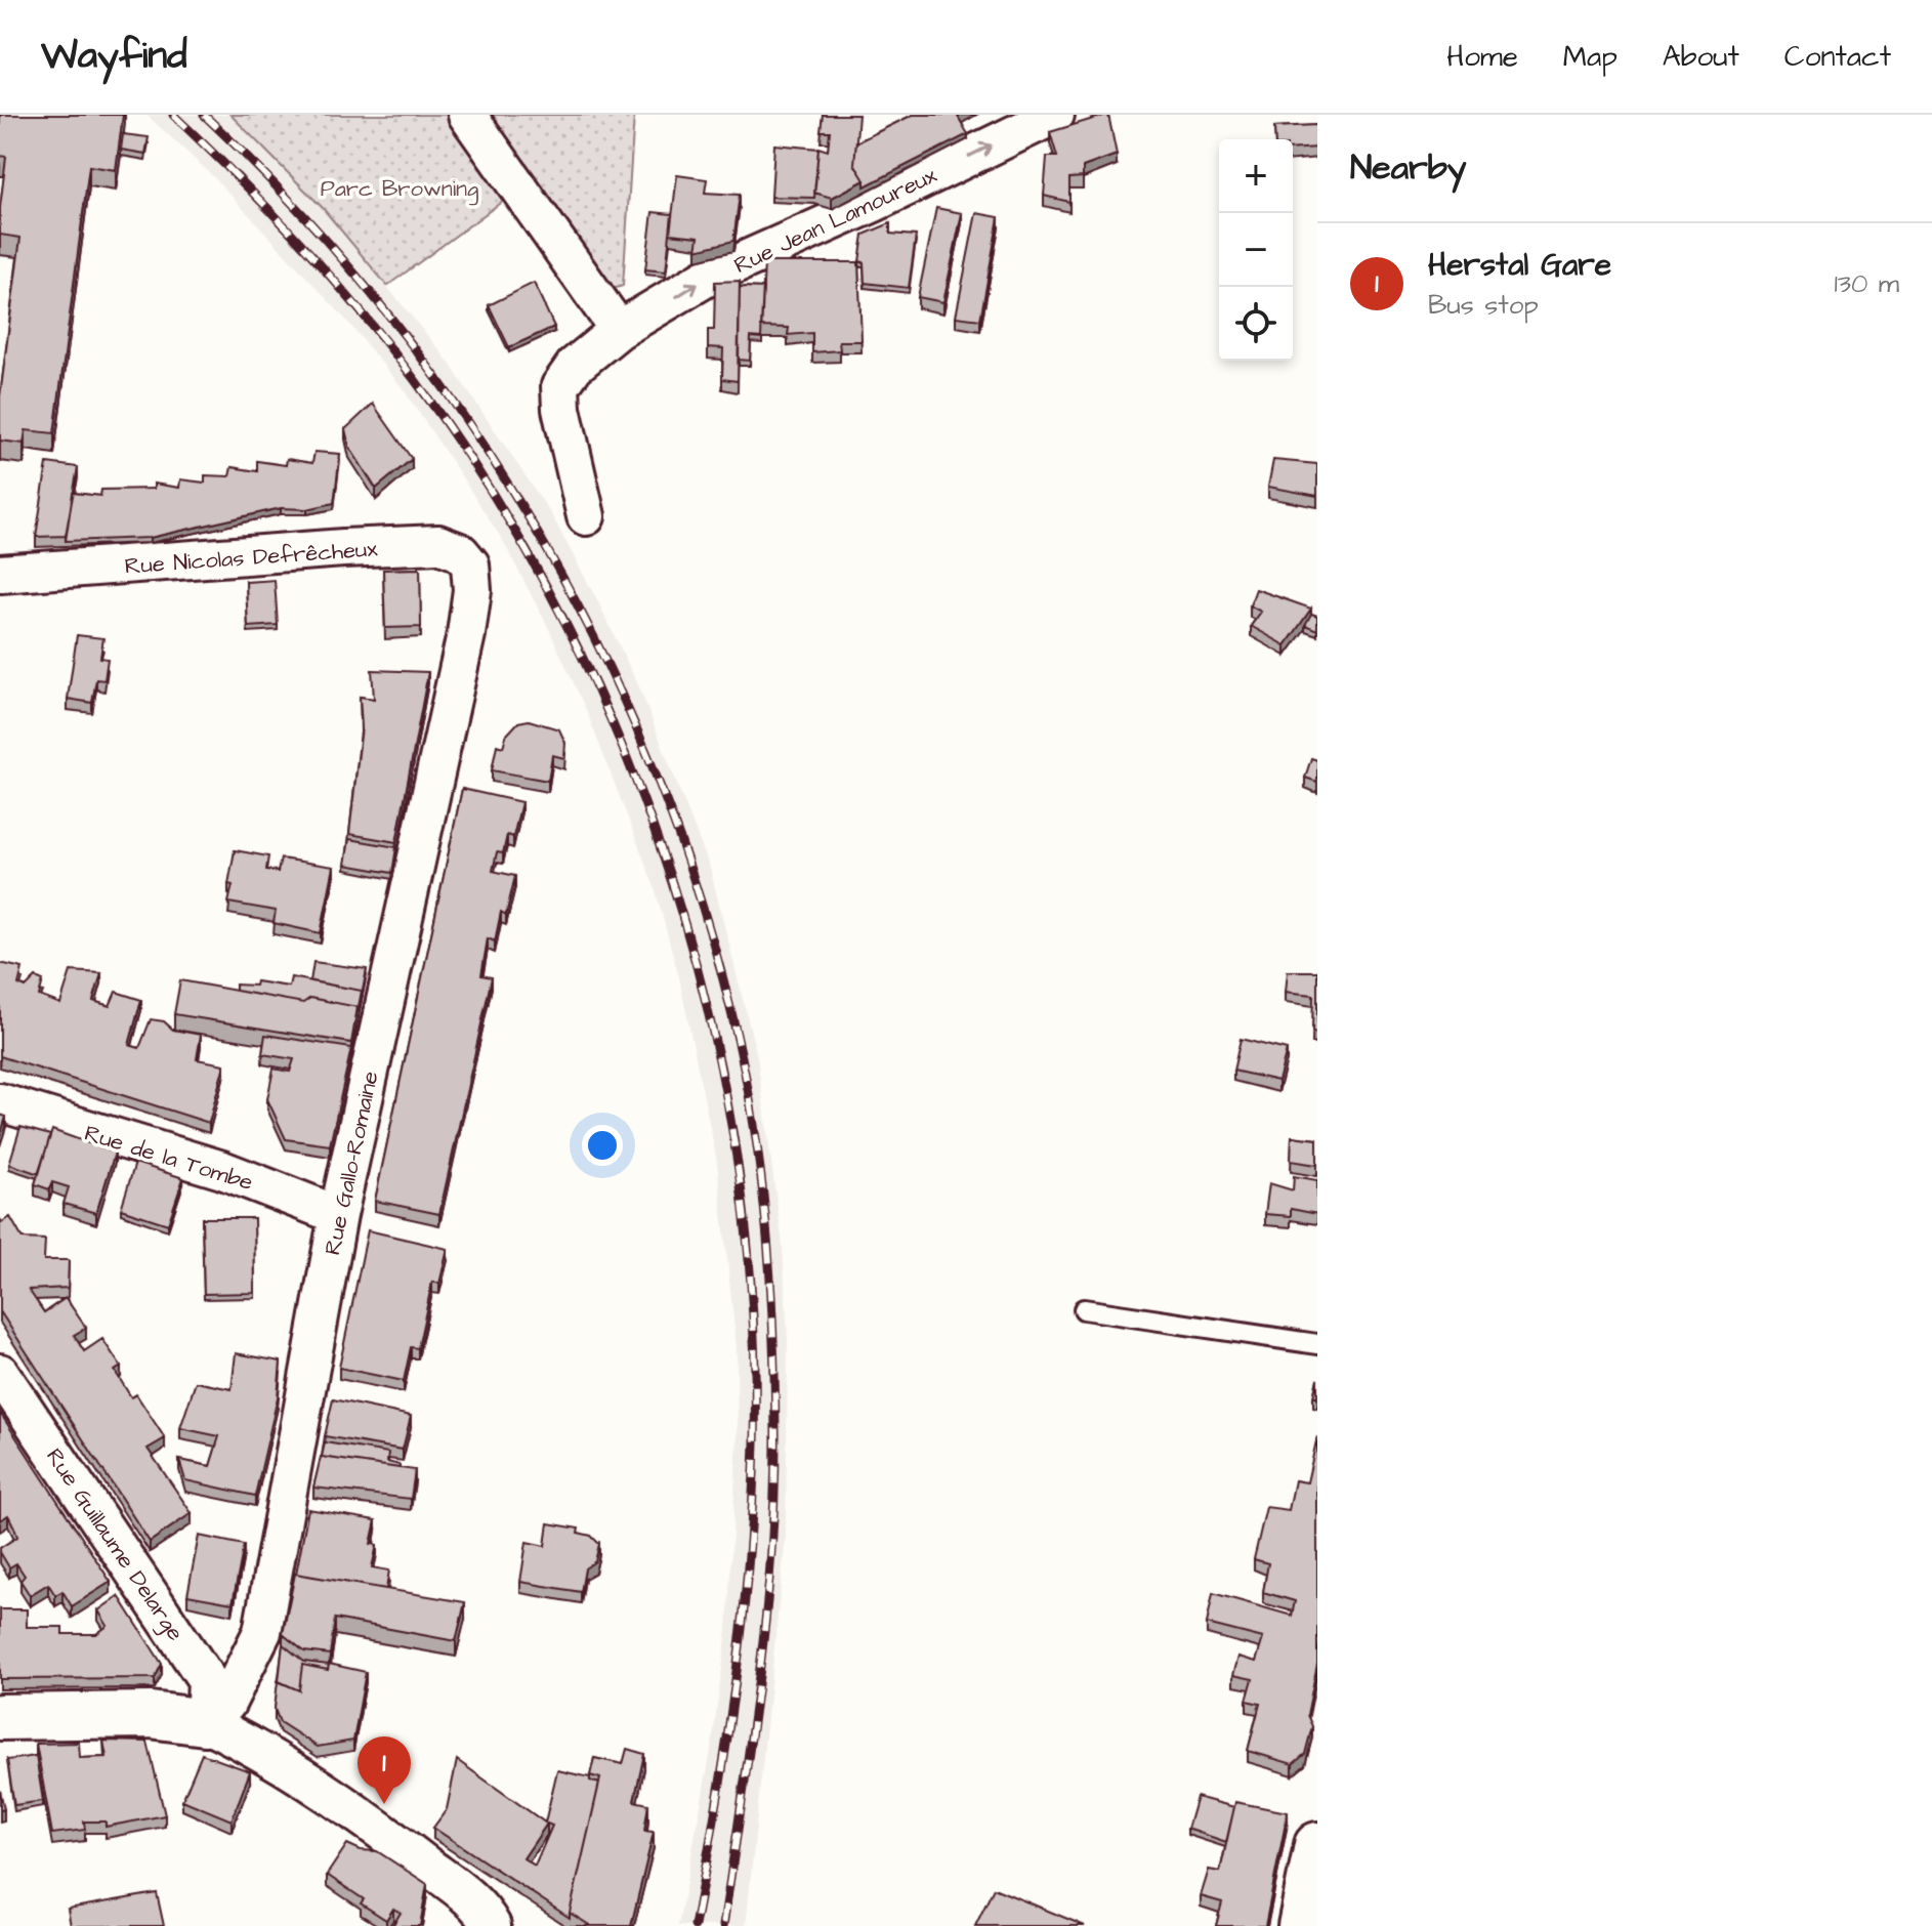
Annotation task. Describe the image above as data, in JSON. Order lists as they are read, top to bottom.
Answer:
{
  "streets": {
    "street": [
      "Rue Jean Lamoureux",
      "Rue Nicolas Defrêcheux",
      "Rue de la Tombe",
      "Rue Gallo-Romaine",
      "Rue Guillaume Delarge"
    ]
  },
  "crossings": [
    ["Rue Nicolas Defrêcheux", "Rue Gallo-Romaine"],
    ["Rue de la Tombe", "Rue Gallo-Romaine"],
    ["Rue Gallo-Romaine", "Rue Guillaume Delarge"]
  ],
  "one_way": ["Rue Jean Lamoureux"],
  "parks": ["Parc Browning"],
  "page": {
    "header": "Wayfind",
    "nav": [
      "Home",
      "Map",
      "About",
      "Contact"
    ],
    "heading": "Nearby",
    "map_buttons": ["+", "−"],
    "list": [
      {
        "mark": "1",
        "name": "Herstal Gare",
        "note": "Bus stop",
        "value": "130 m"
      }
    ],
    "pins": "1"
  }
}
